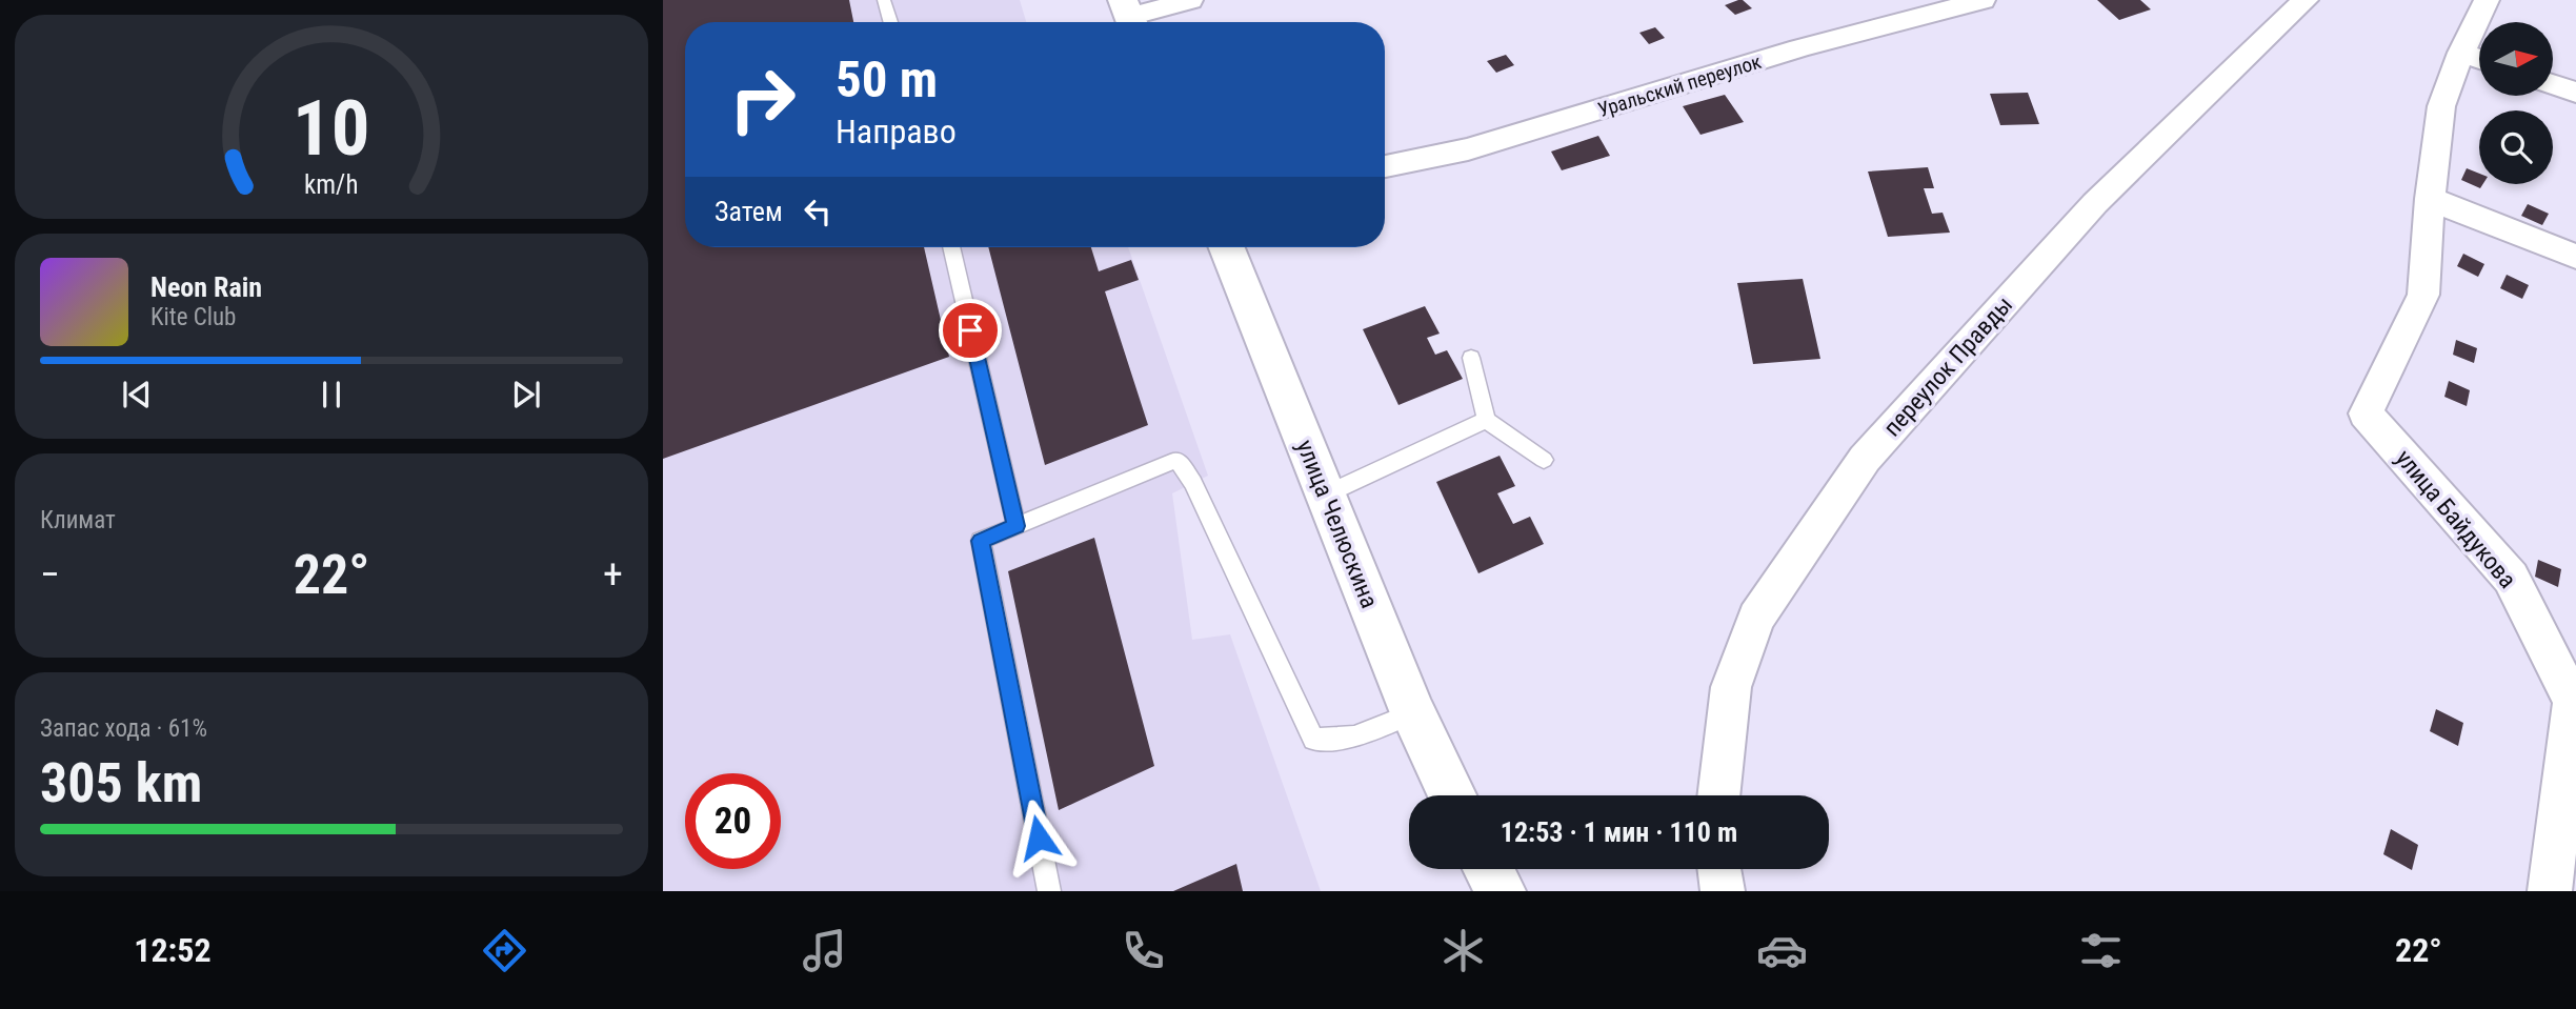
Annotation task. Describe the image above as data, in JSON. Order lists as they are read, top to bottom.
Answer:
{
  "streets": {
    "main road": ["улица Челюскина"],
    "street": ["Уральский переулок", "переулок Правды", "улица Байдукова"]
  },
  "north": "right",
  "page": {
    "turn": ["50 m", "Направо"],
    "then": "Затем",
    "song": ["Neon Rain", "Kite Club"],
    "tile": [
      "Климат",
      ["Запас хода · 61%", "305 km"]
    ],
    "heat": ["−", "22°", "+"],
    "limit": "20",
    "trip": "12:53 · 1 мин · 110 m",
    "tabs": ["12:52", "22°"],
    "gauge": ["10", "km/h"]
  }
}
